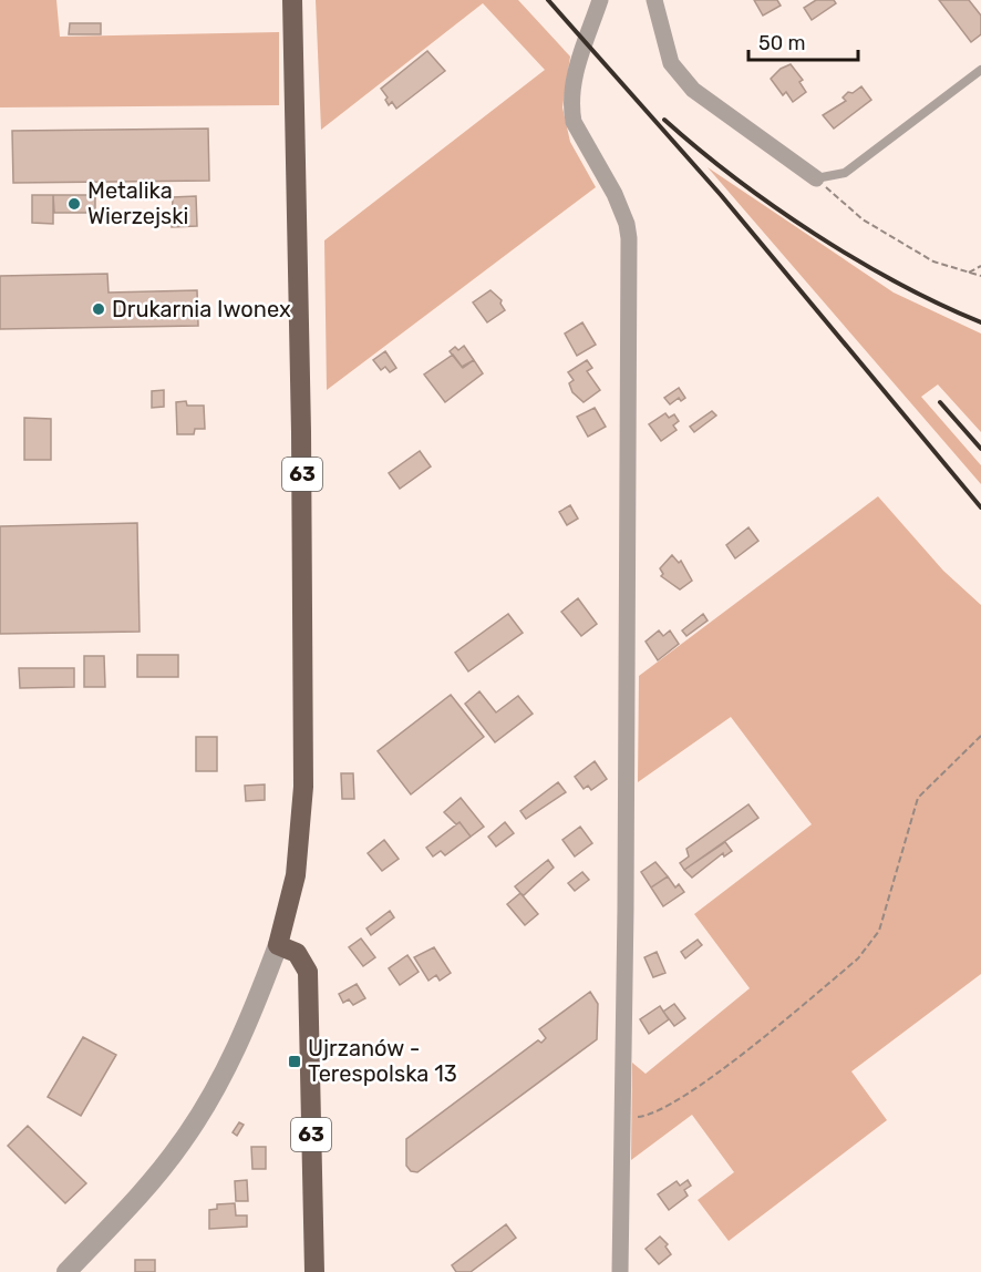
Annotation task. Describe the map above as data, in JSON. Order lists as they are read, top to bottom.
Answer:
{
  "streets": {
    "main road": ["63"]
  },
  "places": {
    "other": ["Metalika Wierzejski", "Drukarnia Iwonex"],
    "transit": ["Ujrzanów - Terespolska 13"]
  },
  "scale_bar": "50 m"
}
